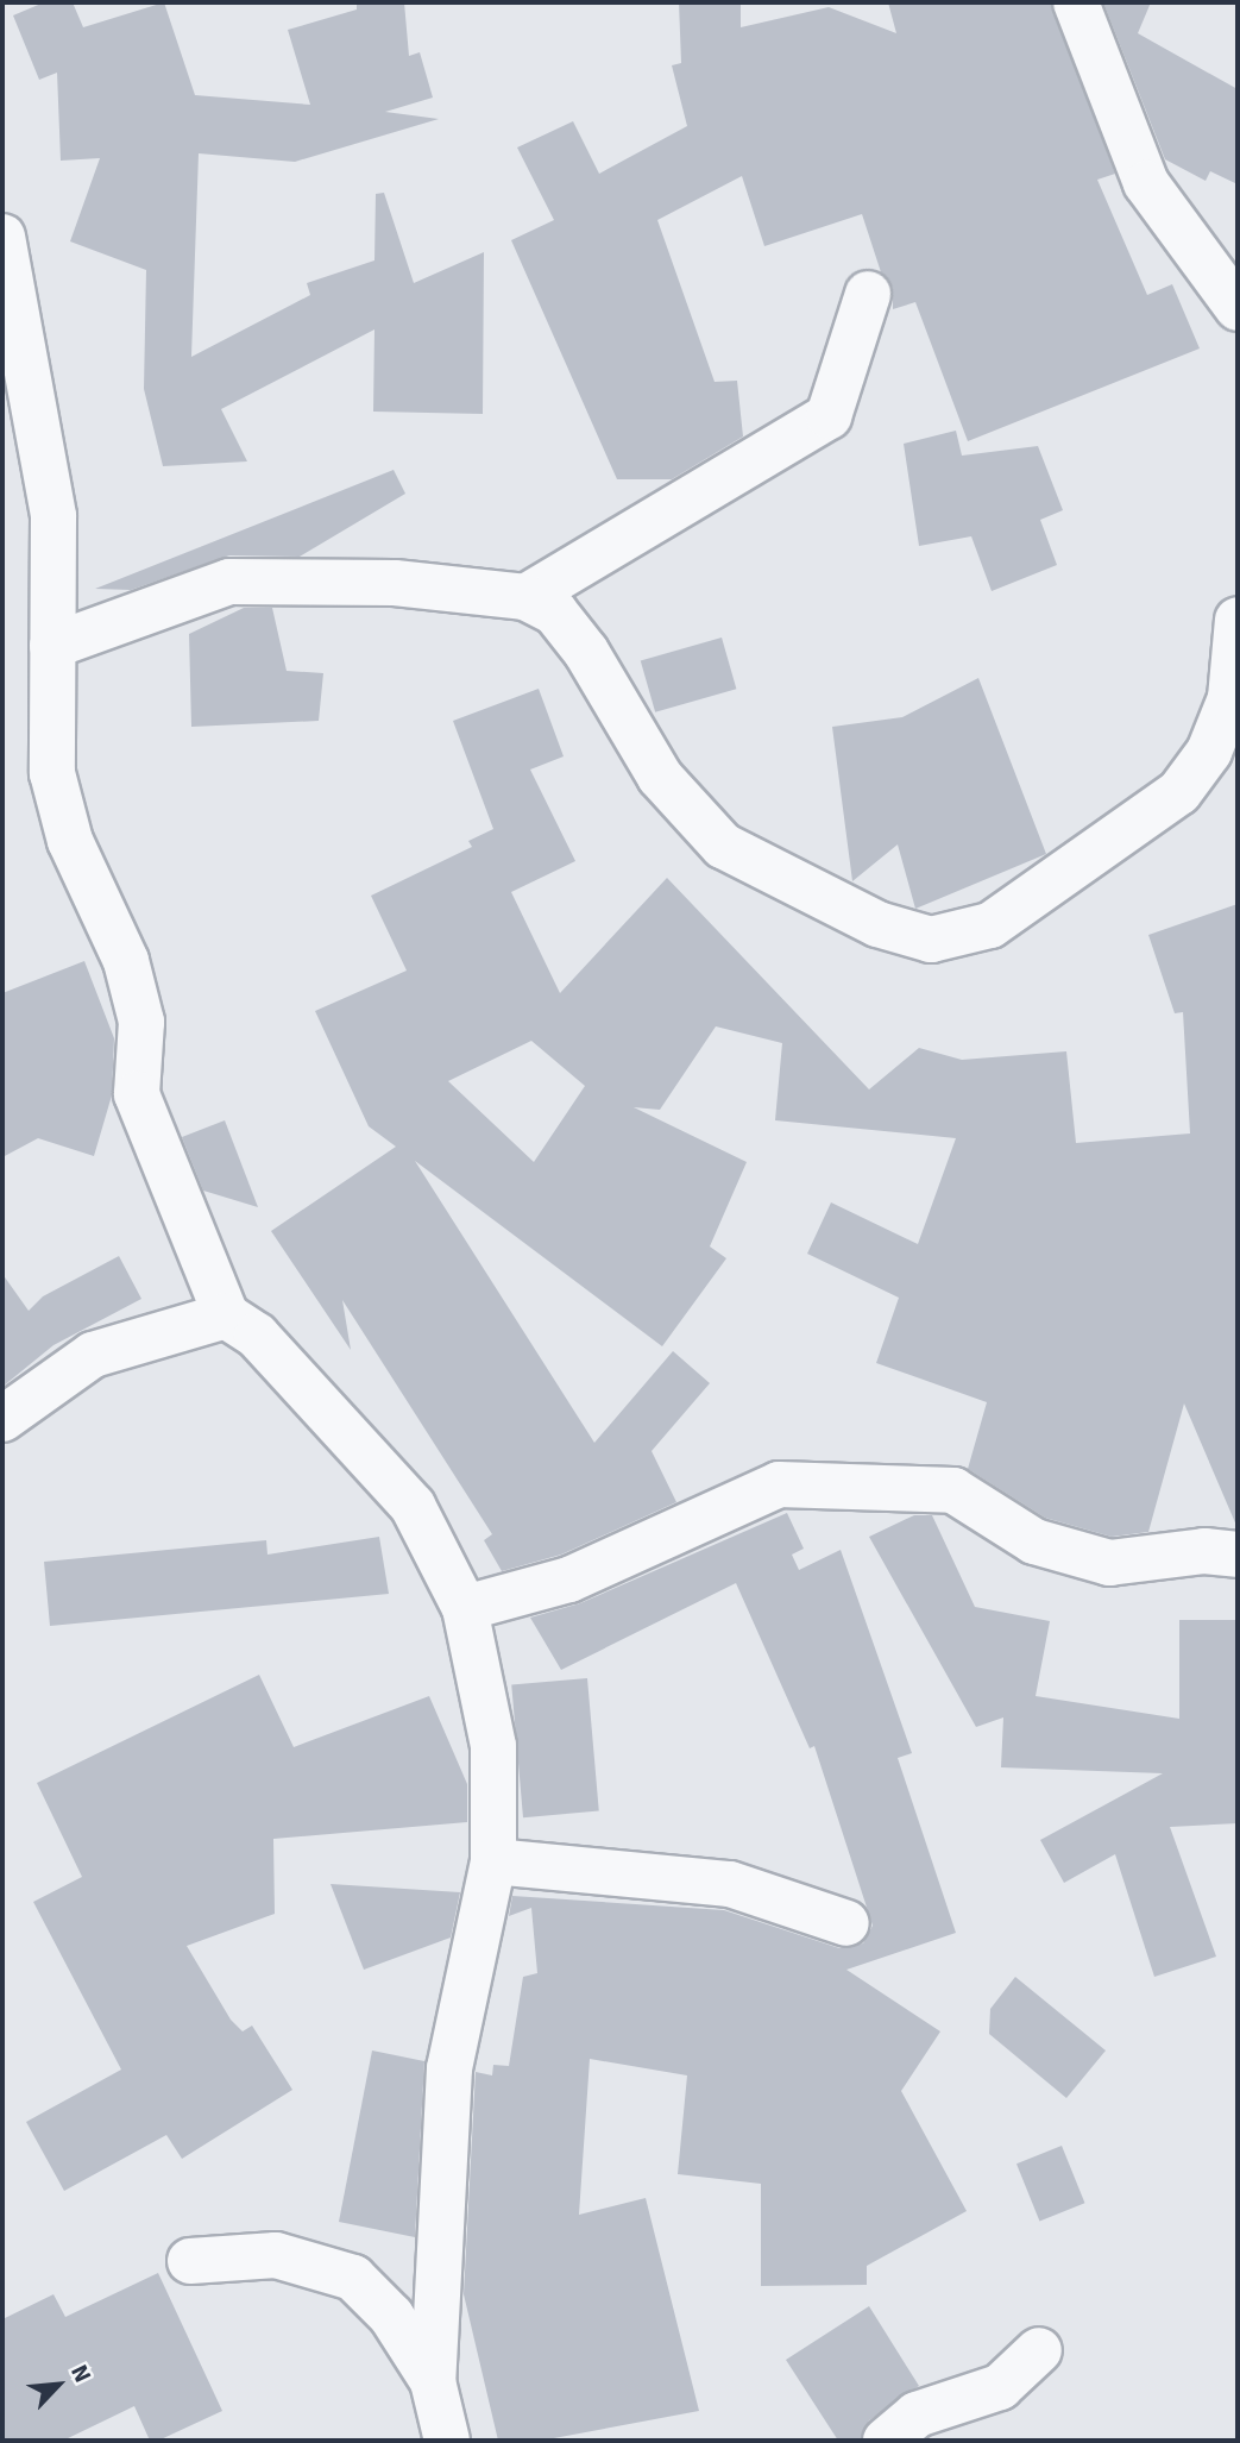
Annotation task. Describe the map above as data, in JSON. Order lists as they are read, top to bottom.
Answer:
{
  "north": "top right"
}
